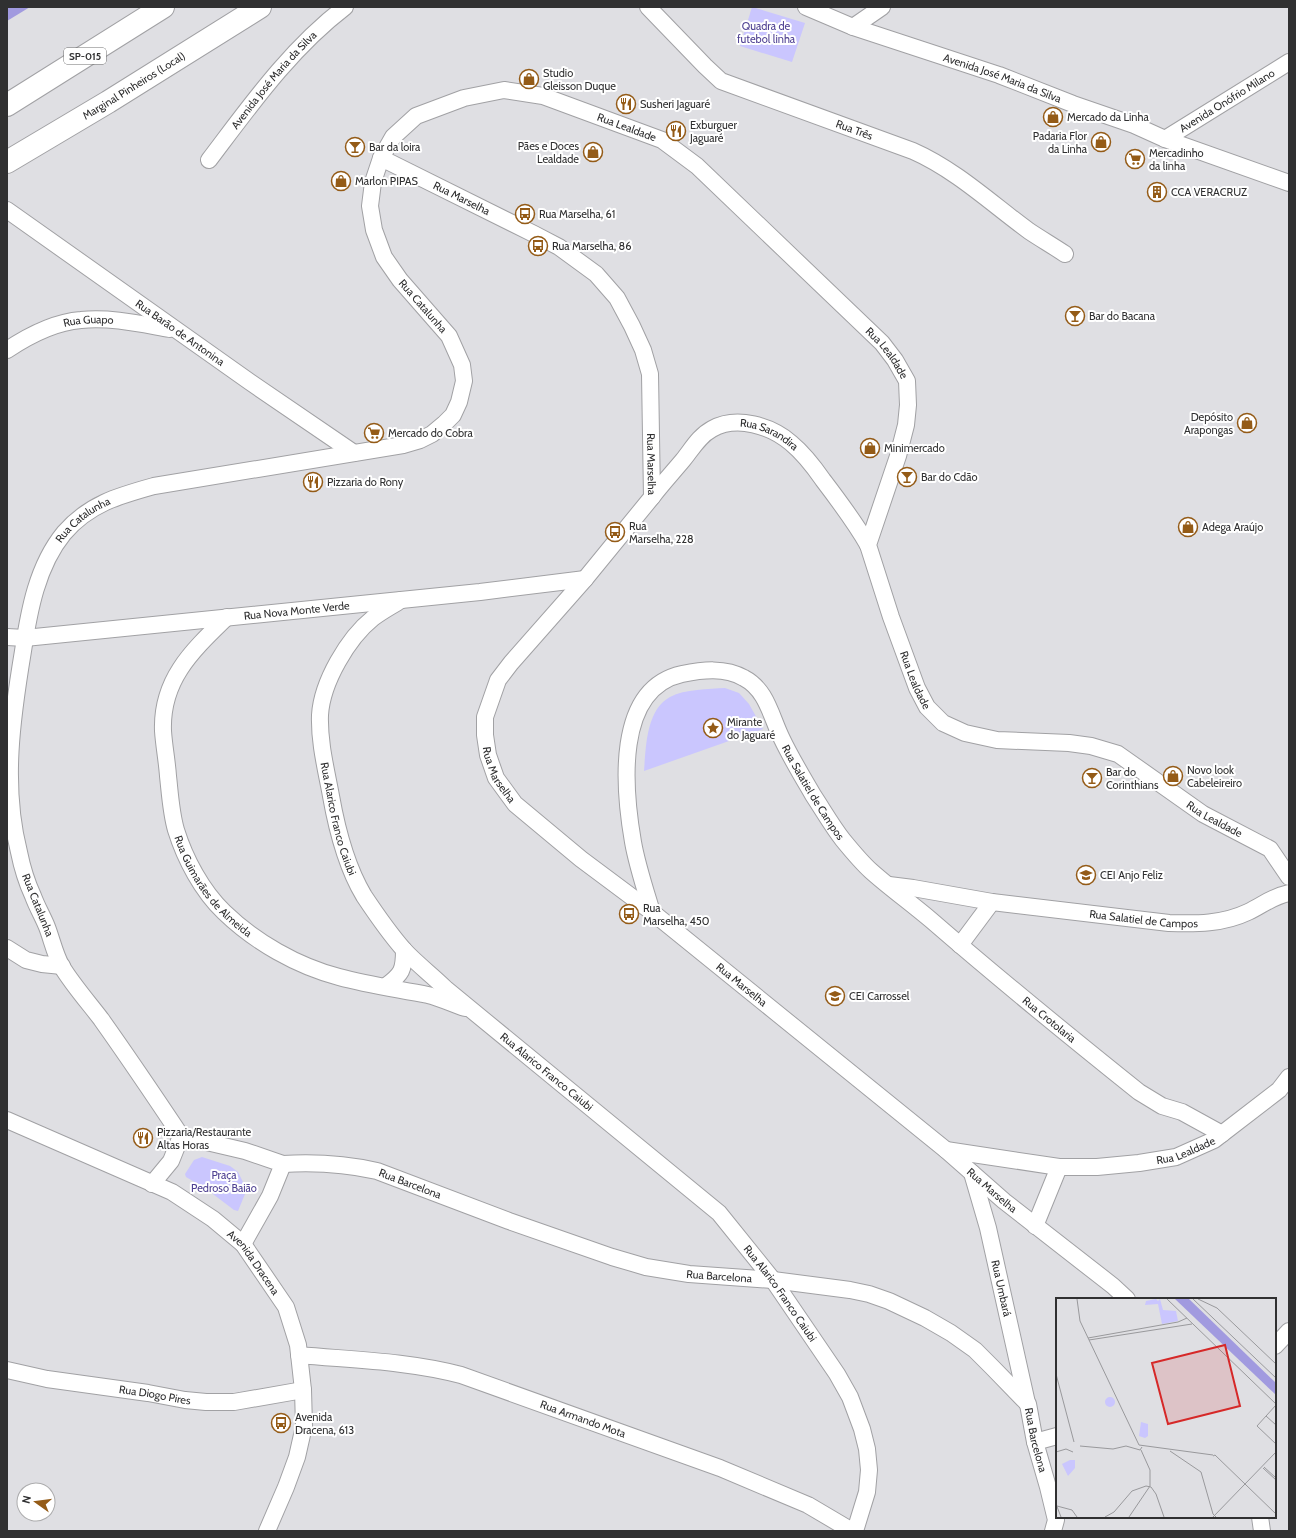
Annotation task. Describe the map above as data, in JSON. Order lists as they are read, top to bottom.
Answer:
{
  "streets": {
    "highway": ["SP-015", "Marginal Pinheiros (Local)"],
    "street": [
      "Avenida José Maria da Silva",
      "Avenida Onófrio Milano",
      "Rua Lealdade",
      "Rua Três",
      "Rua Marselha",
      "Rua Catalunha",
      "Rua Guapo",
      "Rua Barão de Antonina",
      "Rua Sarandira",
      "Rua Nova Monte Verde",
      "Rua Salatiel de Campos",
      "Rua Alarico Franco Caiubi",
      "Rua Guimarães de Almeida",
      "Rua Crotolaria",
      "Rua Barcelona",
      "Avenida Dracena",
      "Rua Umbará",
      "Rua Diogo Pires",
      "Rua Armando Mota"
    ]
  },
  "crossings": [
    ["Avenida José Maria da Silva", "Avenida Onófrio Milano"],
    ["Rua Lealdade", "Rua Marselha"],
    ["Rua Lealdade", "Rua Catalunha"],
    ["Rua Lealdade", "Rua Sarandira"],
    ["Rua Lealdade", "Rua Crotolaria"],
    ["Rua Marselha", "Rua Catalunha"],
    ["Rua Marselha", "Rua Sarandira"],
    ["Rua Marselha", "Rua Nova Monte Verde"],
    ["Rua Marselha", "Rua Salatiel de Campos"],
    ["Rua Marselha", "Rua Umbará"],
    ["Rua Catalunha", "Rua Barão de Antonina"],
    ["Rua Catalunha", "Rua Nova Monte Verde"],
    ["Rua Guapo", "Rua Barão de Antonina"],
    ["Rua Nova Monte Verde", "Rua Alarico Franco Caiubi"],
    ["Rua Nova Monte Verde", "Rua Guimarães de Almeida"],
    ["Rua Salatiel de Campos", "Rua Crotolaria"],
    ["Rua Alarico Franco Caiubi", "Rua Guimarães de Almeida"],
    ["Rua Alarico Franco Caiubi", "Rua Barcelona"],
    ["Rua Alarico Franco Caiubi", "Rua Armando Mota"],
    ["Rua Barcelona", "Rua Umbará"],
    ["Avenida Dracena", "Rua Diogo Pires"],
    ["Avenida Dracena", "Rua Armando Mota"]
  ],
  "parks": ["Quadra de futebol linha", "Praça Pedroso Baião"],
  "places": {
    "shop": [
      "Studio Gleisson Duque",
      "Mercado da Linha",
      "Padaria Flor da Linha",
      "Pães e Doces Lealdade",
      "Marlon PIPAS",
      "Depósito Arapongas",
      "Minimercado",
      "Adega Araújo",
      "Novo look Cabeleireiro"
    ],
    "restaurant": [
      "Susheri Jaguaré",
      "Exburguer Jaguaré",
      "Pizzaria do Rony",
      "Pizzaria/Restaurante Altas Horas"
    ],
    "bar": [
      "Bar da loira",
      "Bar do Bacana",
      "Bar do Cdão",
      "Bar do Corinthians"
    ],
    "supermarket": ["Mercadinho da linha", "Mercado do Cobra"],
    "building": ["CCA VERACRUZ"],
    "bus stop": [
      "Rua Marselha, 61",
      "Rua Marselha, 86",
      "Rua Marselha, 228",
      "Rua Marselha, 450",
      "Avenida Dracena, 613"
    ],
    "place": ["Mirante do Jaguaré"],
    "school or university": ["CEI Anjo Feliz", "CEI Carrossel"]
  },
  "north": "left"
}
